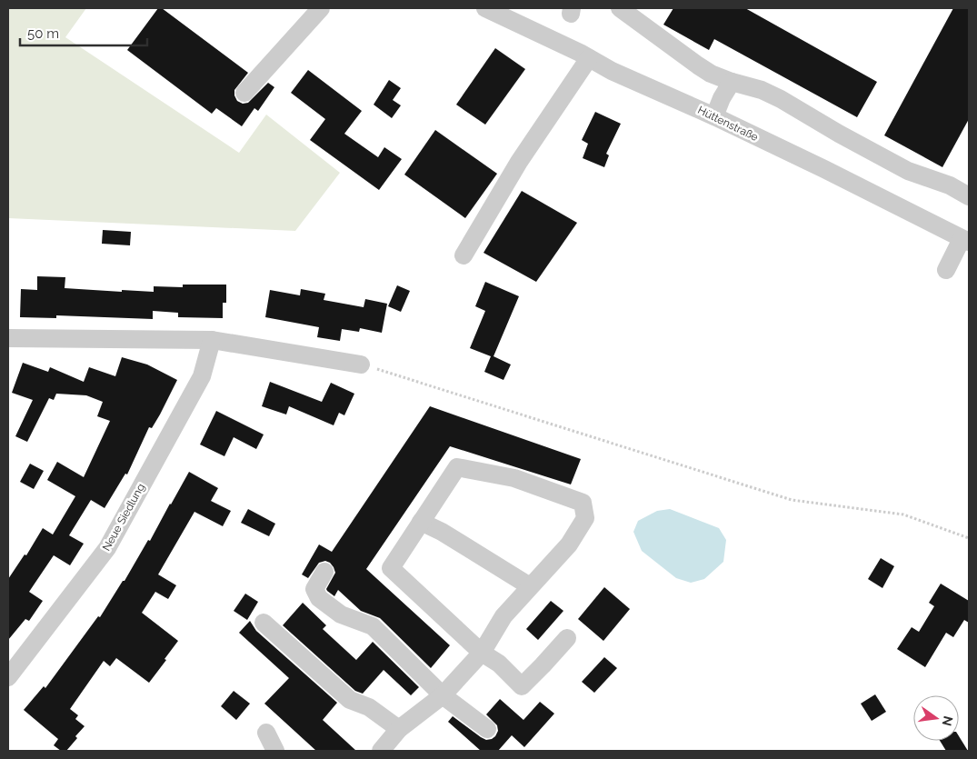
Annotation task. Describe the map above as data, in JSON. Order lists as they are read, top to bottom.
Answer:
{
  "streets": {
    "street": ["Hüttenstraße", "Neue Siedlung"]
  },
  "scale_bar": "50 m",
  "north": "right"
}
